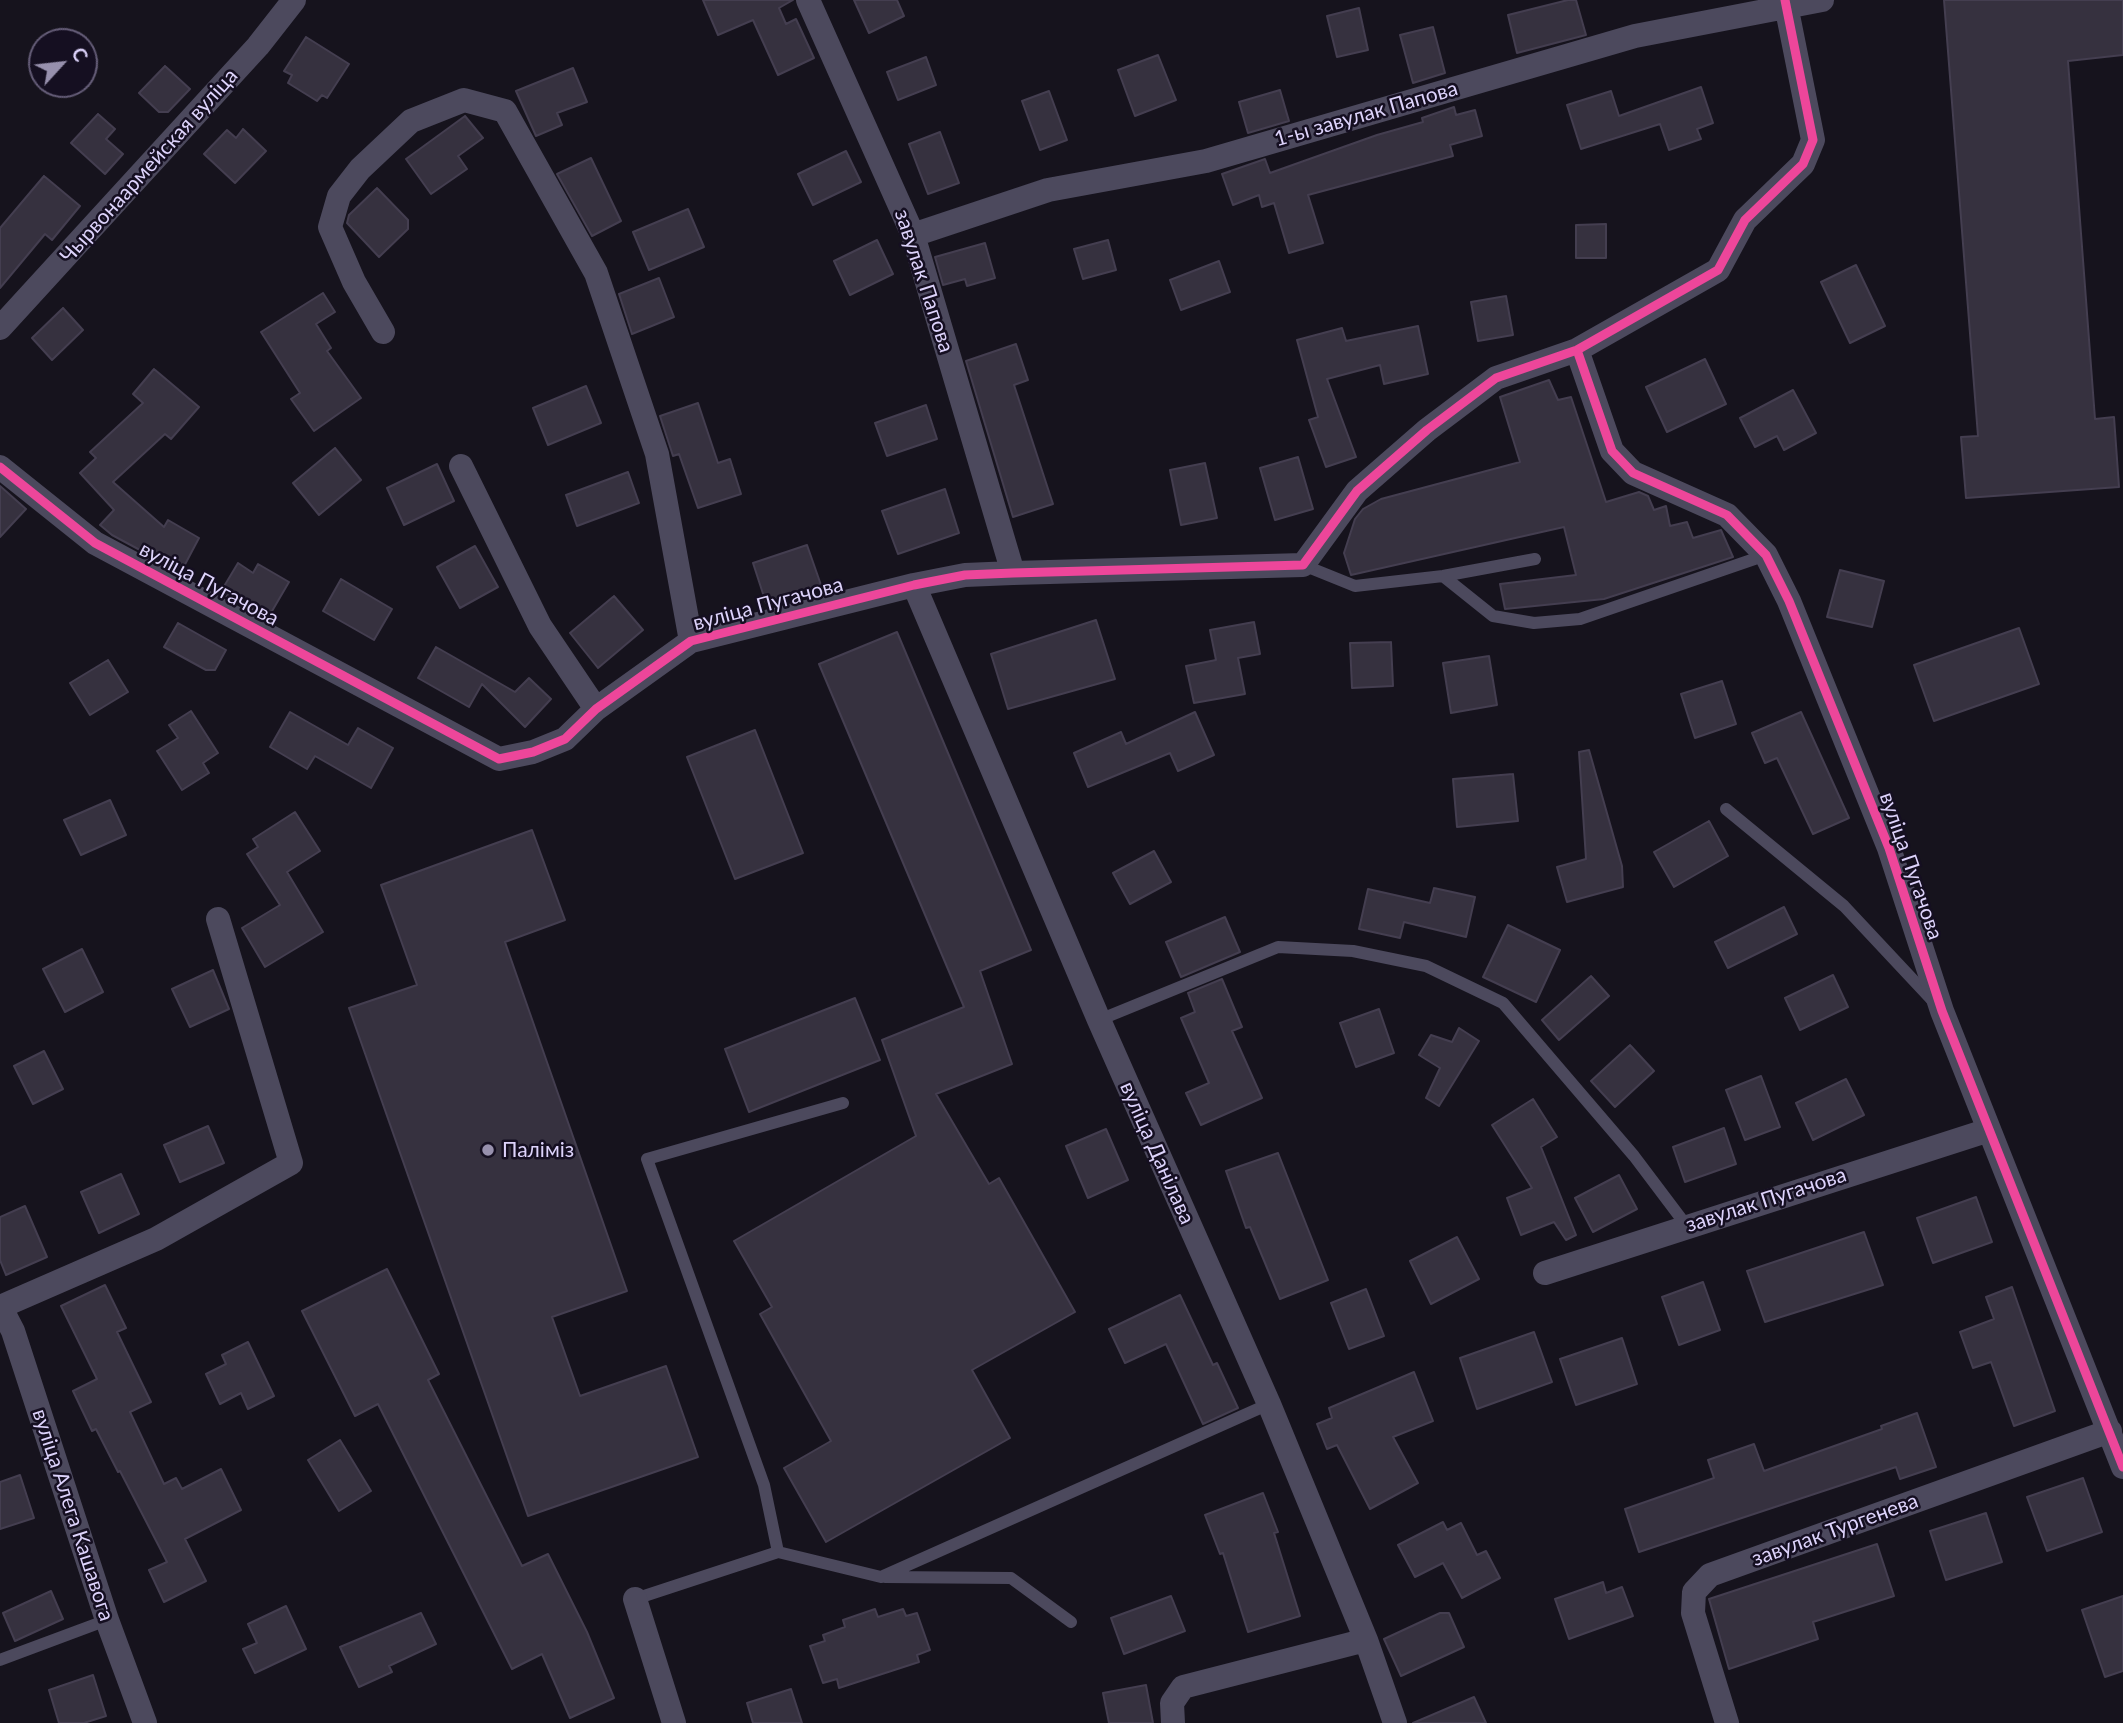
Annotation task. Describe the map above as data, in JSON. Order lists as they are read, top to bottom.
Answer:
{
  "streets": {
    "street": [
      "1-ы завулак Папова",
      "Чырвонаармейская вуліца",
      "завулак Папова",
      "вуліца Пугачова",
      "вуліца Данілава",
      "завулак Пугачова",
      "вуліца Алега Кашавога",
      "завулак Тургенева"
    ]
  },
  "crossings": [
    ["1-ы завулак Папова", "завулак Папова"],
    ["завулак Папова", "вуліца Пугачова"],
    ["вуліца Пугачова", "вуліца Данілава"],
    ["вуліца Пугачова", "завулак Пугачова"],
    ["вуліца Пугачова", "завулак Тургенева"]
  ],
  "places": ["Паліміз"],
  "north": "top right"
}
